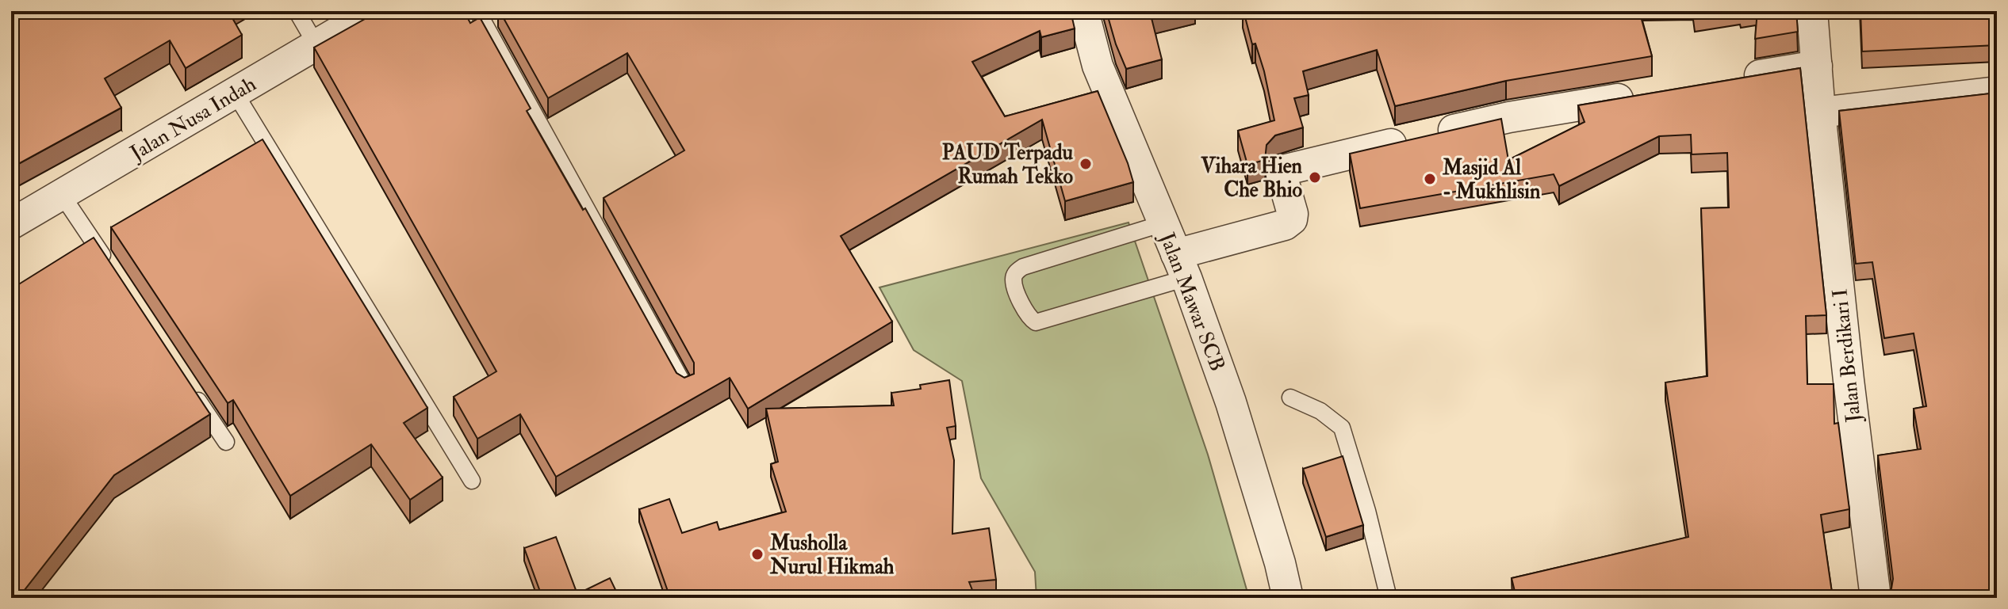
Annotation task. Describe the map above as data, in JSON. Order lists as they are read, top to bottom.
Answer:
{
  "streets": {
    "street": ["Jalan Nusa Indah", "Jalan Mawar SCB", "Jalan Berdikari I"]
  },
  "places": [
    "PAUD Terpadu Rumah Tekko",
    "Vihara Hien Che Bhio",
    "Masjid Al - Mukhlisin",
    "Musholla Nurul Hikmah"
  ]
}
